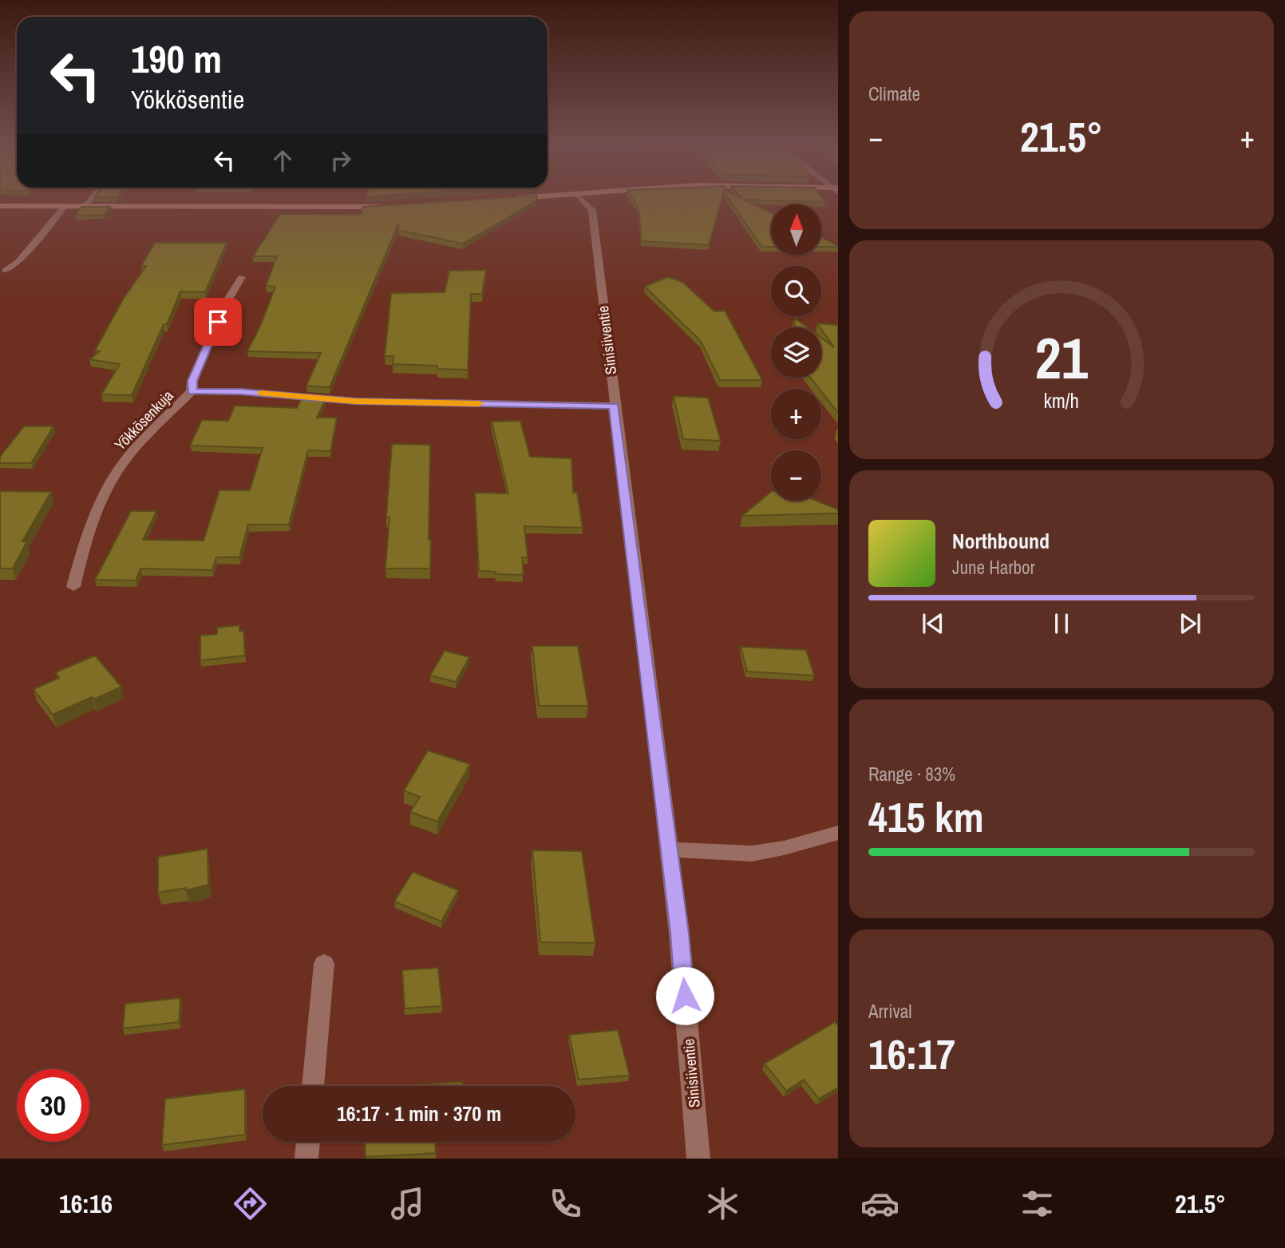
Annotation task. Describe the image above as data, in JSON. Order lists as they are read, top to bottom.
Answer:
{
  "streets": {
    "street": ["Sinisiiventie", "Yökkösenkuja"]
  },
  "north": "top",
  "page": {
    "tile": [
      "Climate",
      ["Range · 83%", "415 km"],
      ["Arrival", "16:17"]
    ],
    "turn": ["190 m", "Yökkösentie"],
    "heat": ["−", "21.5°", "+"],
    "map_buttons": ["+", "−"],
    "song": ["Northbound", "June Harbor"],
    "limit": "30",
    "trip": "16:17 · 1 min · 370 m",
    "tabs": ["16:16", "21.5°"],
    "gauge": ["21", "km/h"]
  }
}
